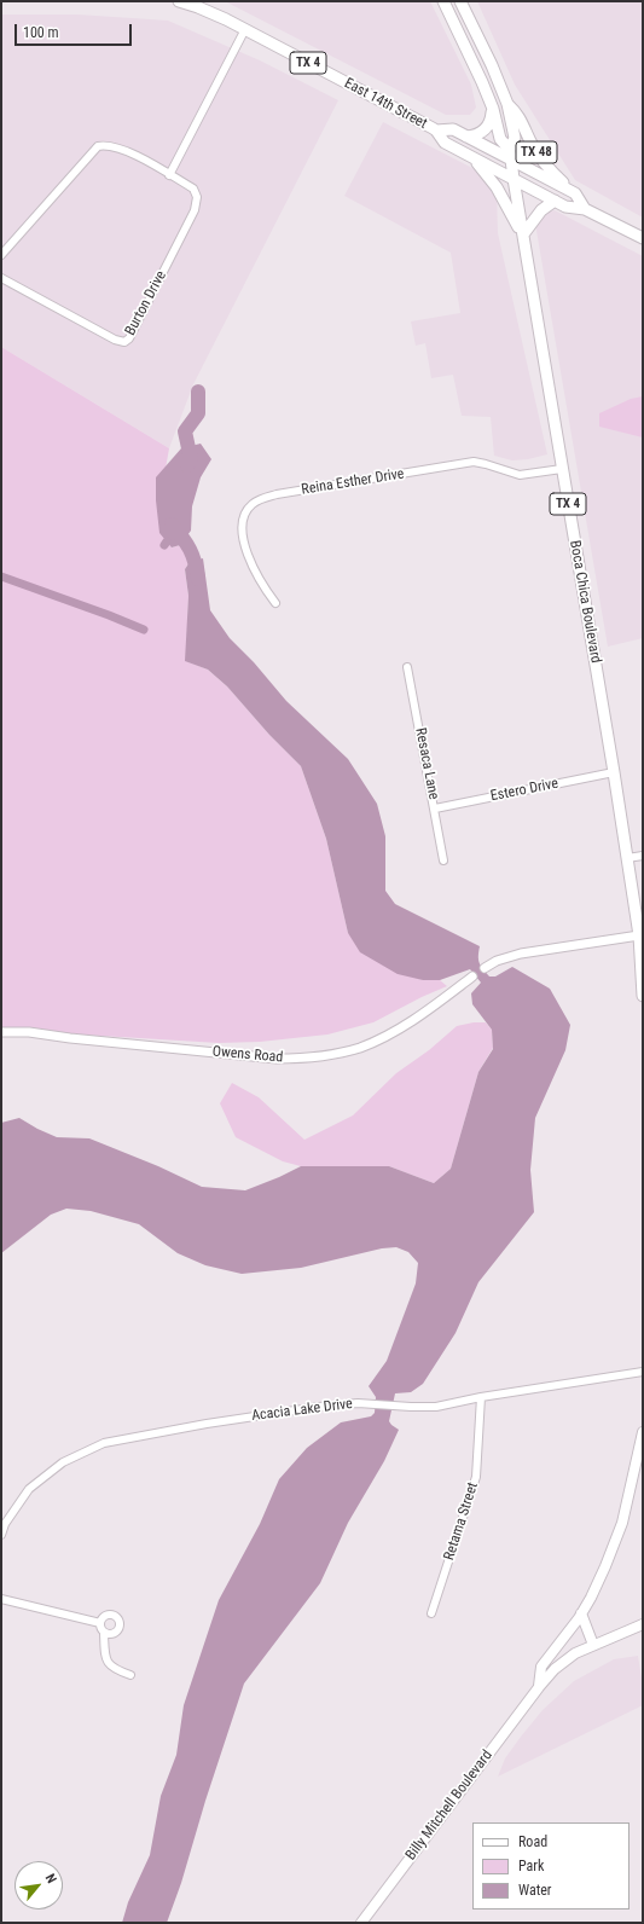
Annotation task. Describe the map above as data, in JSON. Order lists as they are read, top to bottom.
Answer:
{
  "streets": {
    "main road": [
      "TX 4",
      "East 14th Street",
      "TX 48",
      "Boca Chica Boulevard",
      "Billy Mitchell Boulevard"
    ],
    "street": [
      "Burton Drive",
      "Reina Esther Drive",
      "Resaca Lane",
      "Estero Drive",
      "Owens Road",
      "Acacia Lake Drive",
      "Retama Street"
    ]
  },
  "crossings": [
    ["TX 4", "East 14th Street"],
    ["TX 4", "Boca Chica Boulevard"],
    ["East 14th Street", "TX 48"],
    ["East 14th Street", "Boca Chica Boulevard"],
    ["TX 48", "Boca Chica Boulevard"],
    ["Reina Esther Drive", "Boca Chica Boulevard"],
    ["Boca Chica Boulevard", "Estero Drive"],
    ["Resaca Lane", "Estero Drive"],
    ["Acacia Lake Drive", "Retama Street"]
  ],
  "legend": ["Road", "Park", "Water"],
  "scale_bar": "100 m",
  "north": "top right"
}
